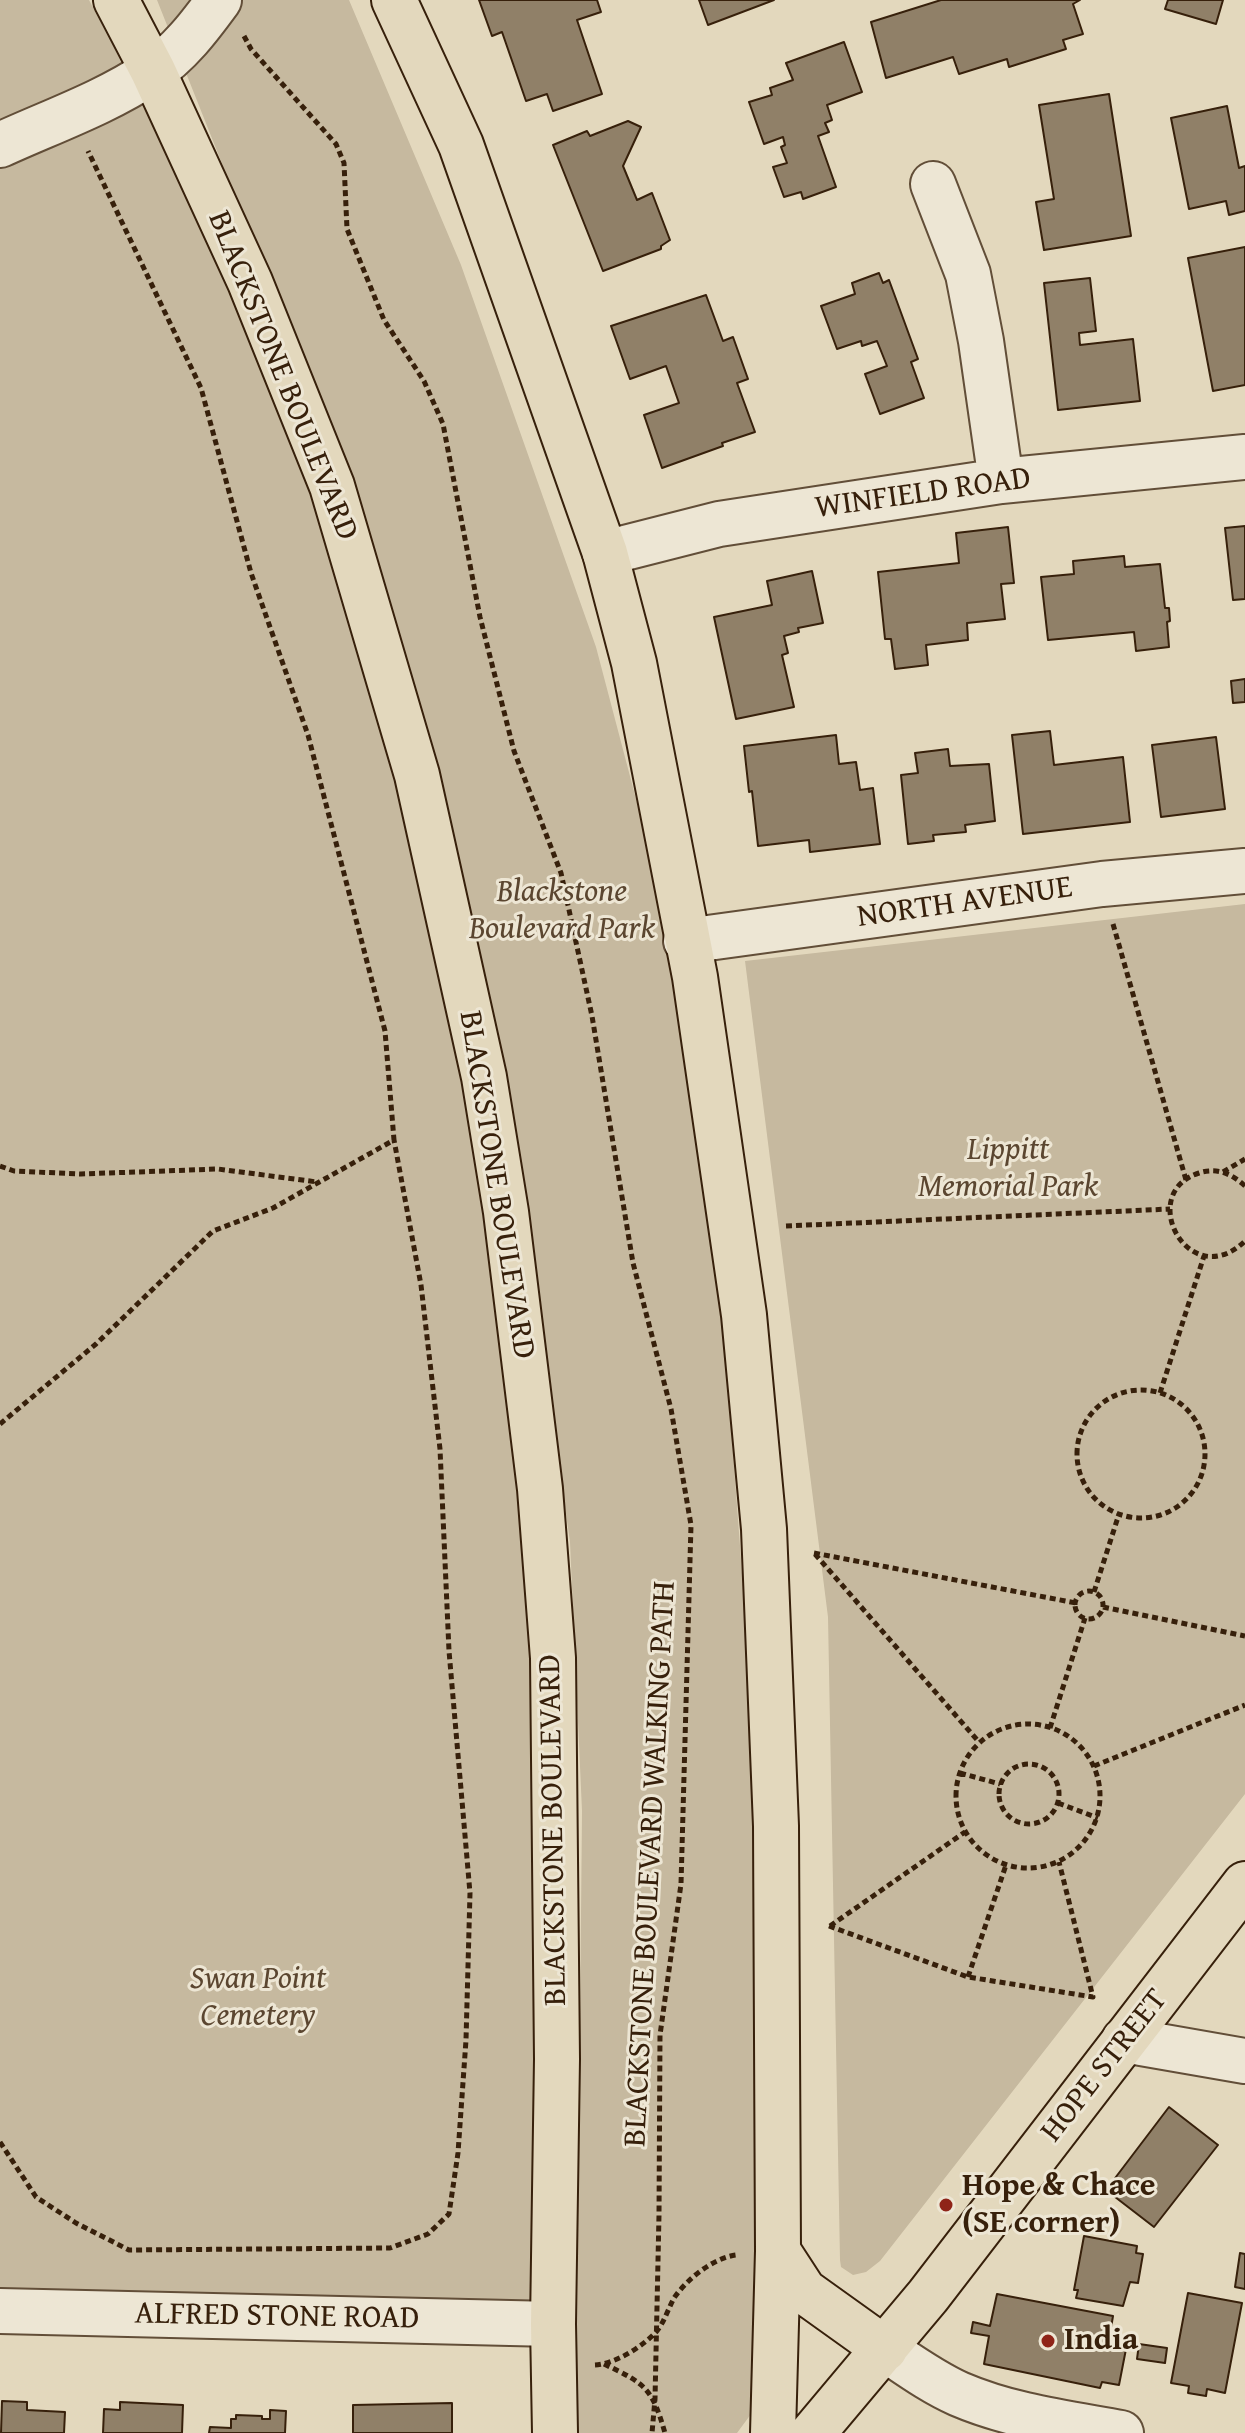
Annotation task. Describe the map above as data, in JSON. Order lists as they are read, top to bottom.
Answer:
{
  "streets": {
    "main road": ["BLACKSTONE BOULEVARD", "HOPE STREET"],
    "street": ["WINFIELD ROAD", "NORTH AVENUE", "ALFRED STONE ROAD"],
    "path": ["BLACKSTONE BOULEVARD WALKING PATH"]
  },
  "crossings": [
    ["BLACKSTONE BOULEVARD", "ALFRED STONE ROAD"]
  ],
  "parks": ["Blackstone Boulevard Park", "Lippitt Memorial Park", "Swan Point Cemetery"],
  "places": ["Hope & Chace (SE corner)", "India"]
}
